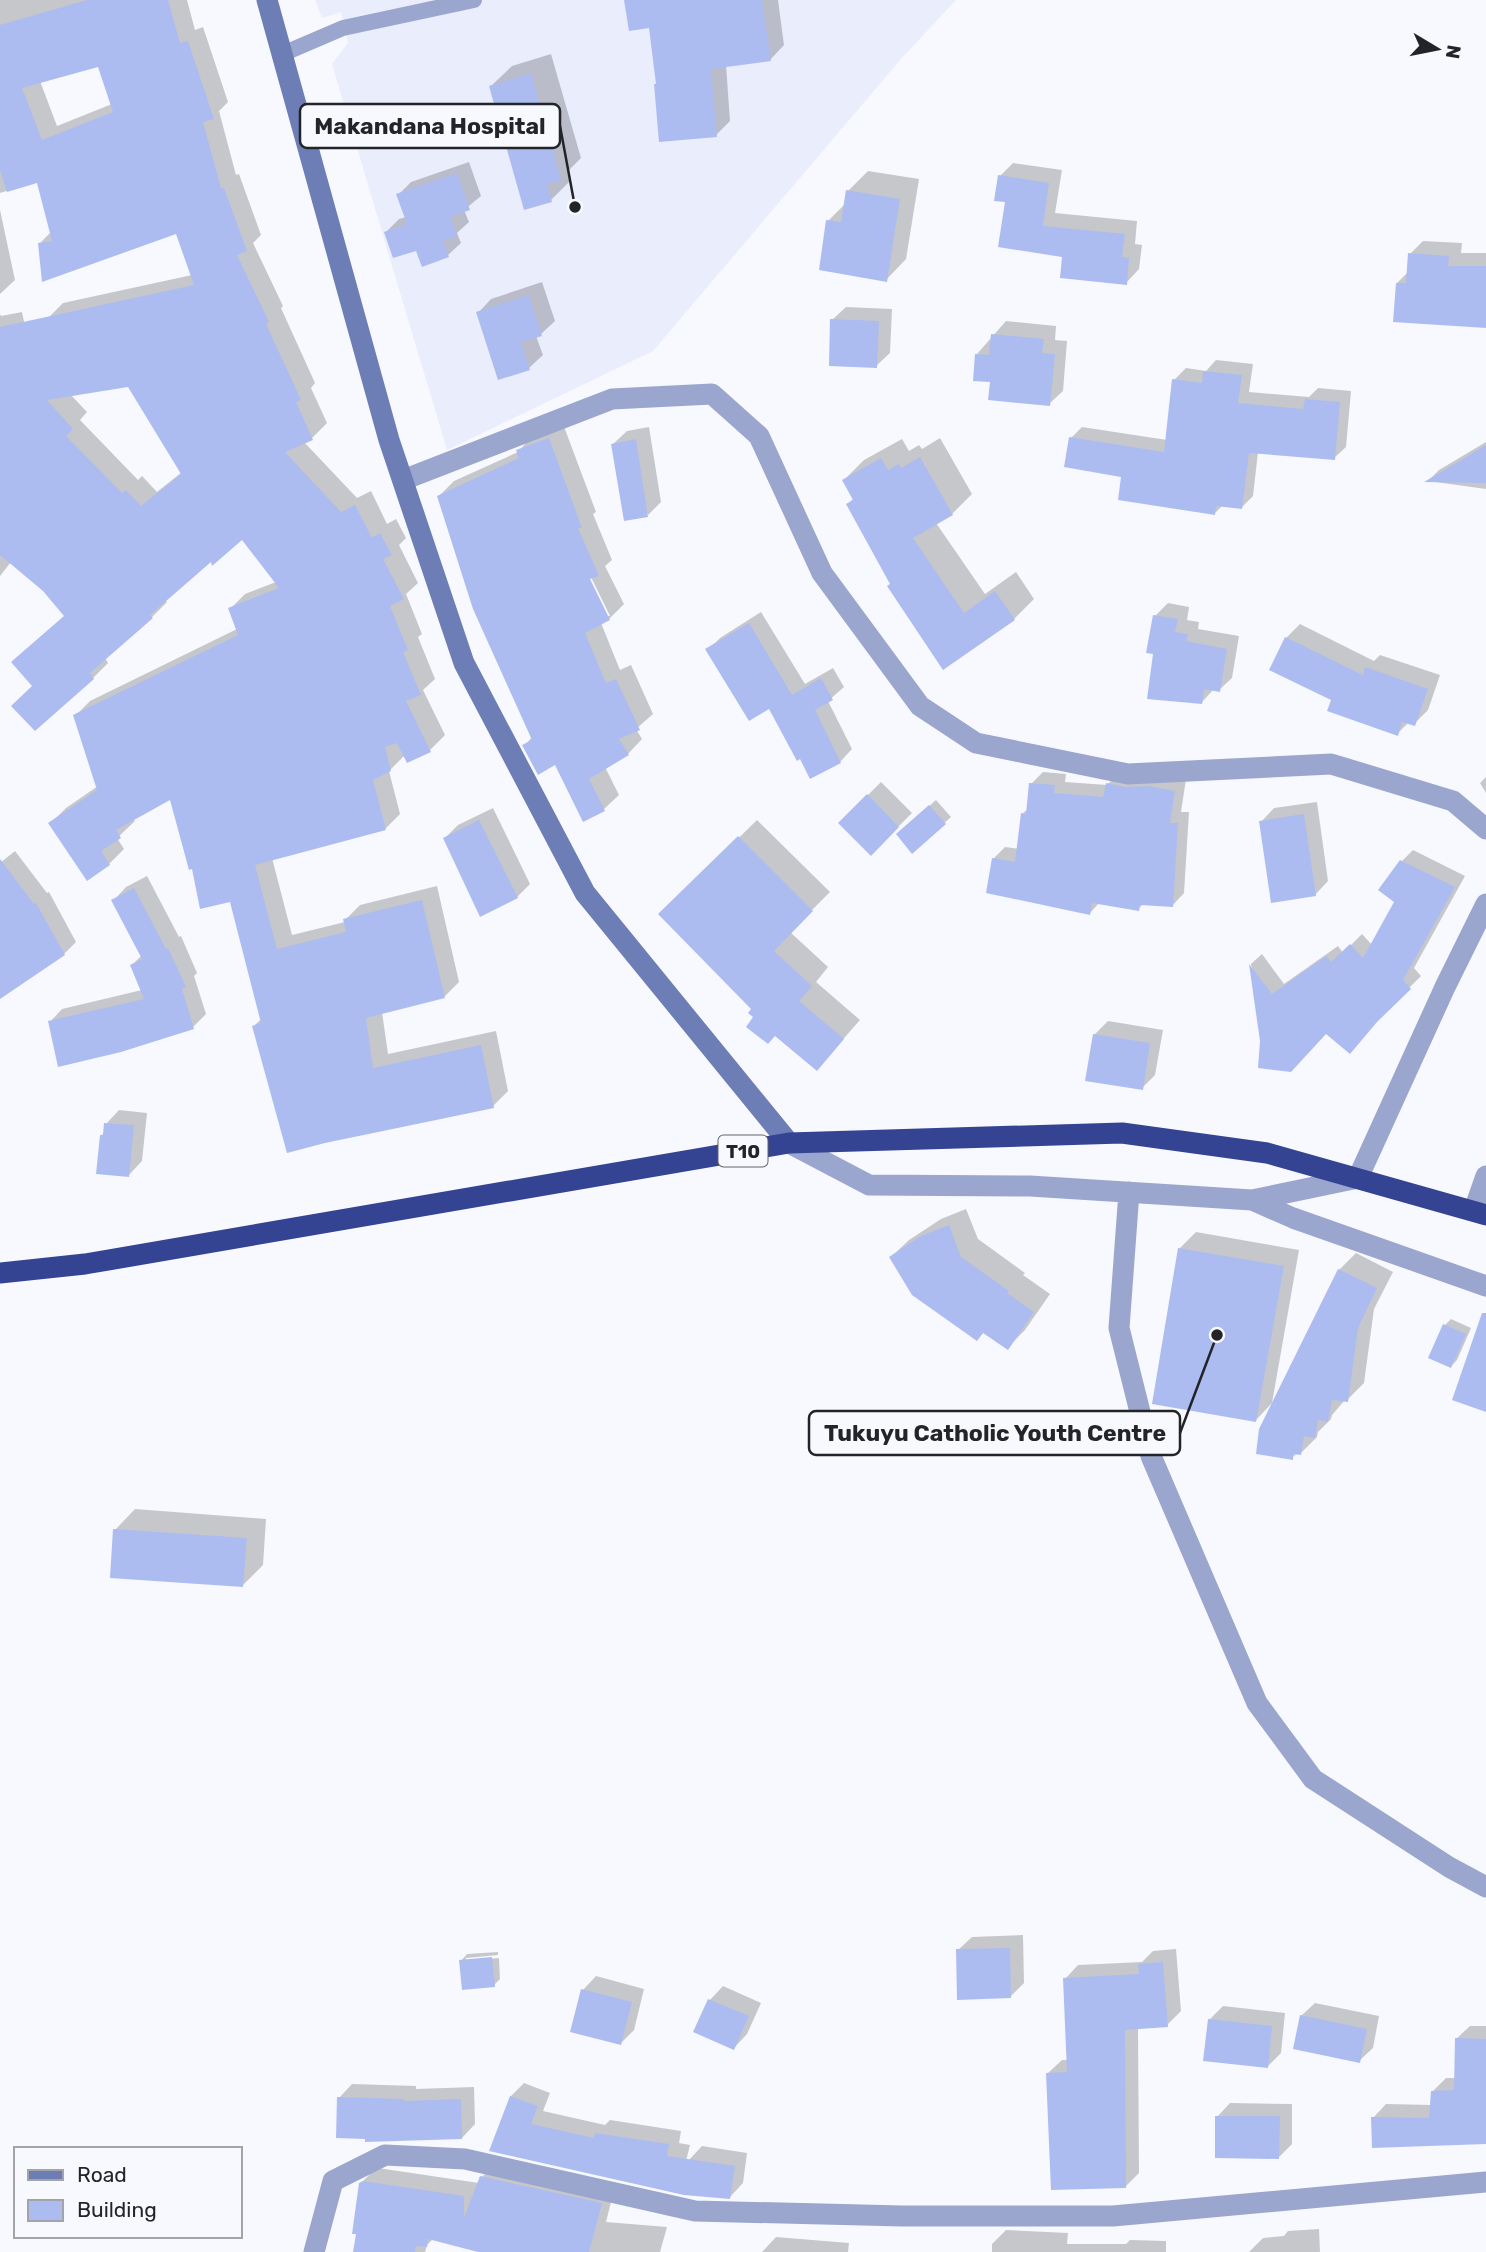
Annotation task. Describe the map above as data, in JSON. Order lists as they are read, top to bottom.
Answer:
{
  "streets": {
    "highway": ["T10"]
  },
  "places": ["Makandana Hospital", "Tukuyu Catholic Youth Centre"],
  "legend": ["Road", "Building"],
  "north": "right"
}
